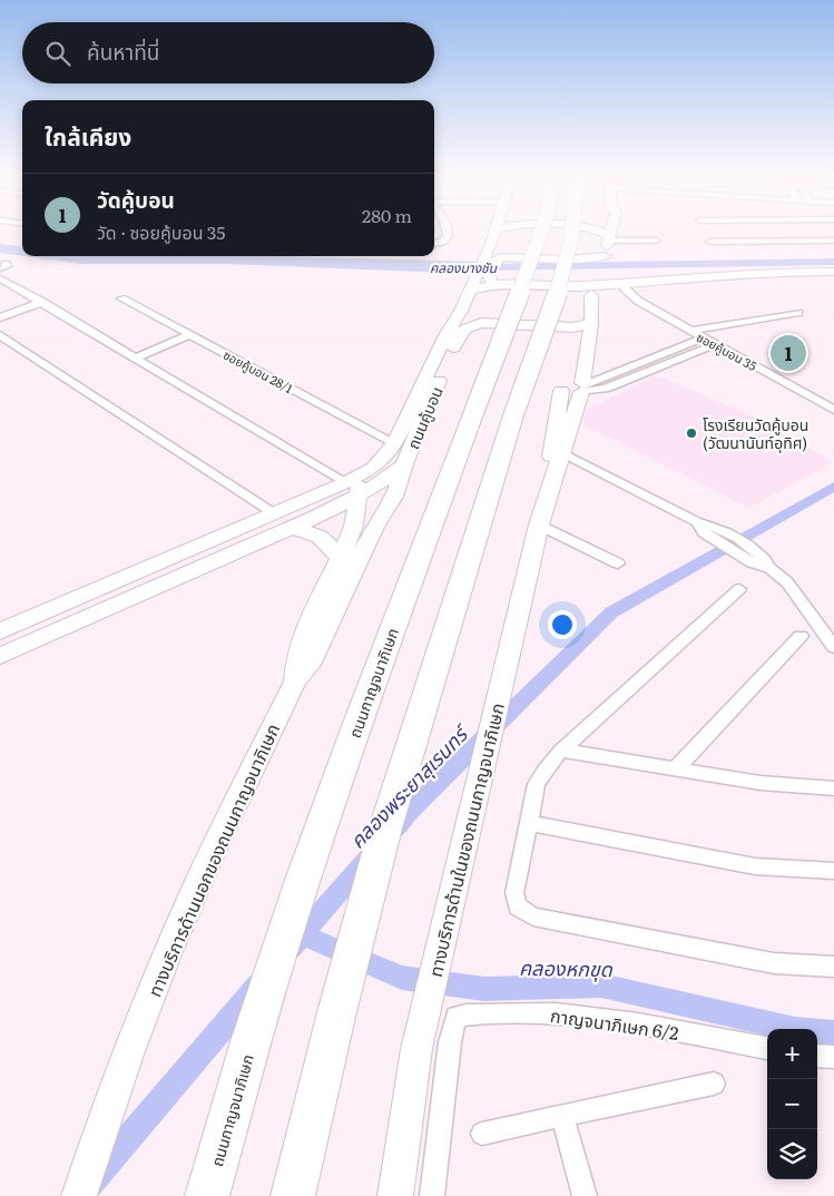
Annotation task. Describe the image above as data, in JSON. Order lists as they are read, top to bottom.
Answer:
{
  "streets": {
    "highway": ["ถนนกาญจนาภิเษก"],
    "main road": ["ถนนคู้บอน", "ทางบริการด้านในของถนนกาญจนาภิเษก", "ทางบริการด้านนอกของถนนกาญจนาภิเษก"],
    "street": ["ซอยคู้บอน 35", "ซอยคู้บอน 28/1", "กาญจนาภิเษก 6/2"]
  },
  "crossings": [
    ["ซอยคู้บอน 28/1", "ถนนคู้บอน"],
    ["ถนนคู้บอน", "ทางบริการด้านนอกของถนนกาญจนาภิเษก"]
  ],
  "water": ["คลองบางชัน", "คลองพระยาสุเรนทร์", "คลองหกขุด"],
  "places": ["โรงเรียนวัดคู้บอน (วัฒนานันท์อุทิศ)"],
  "page": {
    "search": "ค้นหาที่นี่",
    "heading": "ใกล้เคียง",
    "list": [
      {
        "mark": "1",
        "name": "วัดคู้บอน",
        "note": "วัด · ซอยคู้บอน 35",
        "value": "280 m"
      }
    ],
    "pins": "1",
    "map_buttons": ["+", "−"]
  }
}
